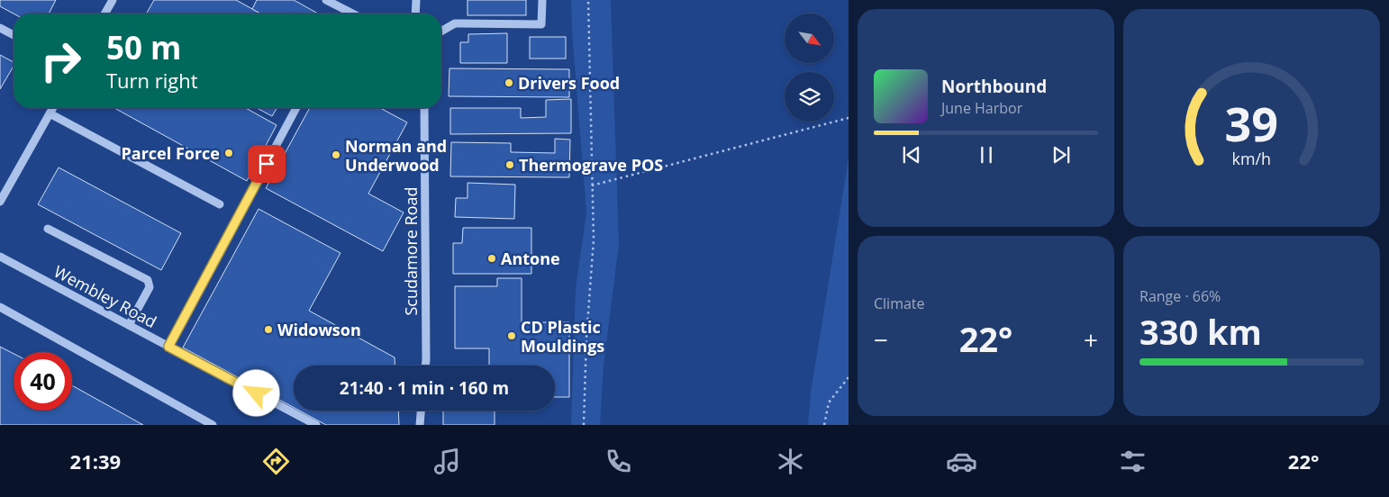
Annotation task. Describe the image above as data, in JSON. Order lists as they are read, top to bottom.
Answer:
{
  "streets": {
    "street": ["Scudamore Road", "Wembley Road"]
  },
  "places": [
    "Drivers Food",
    "Parcel Force",
    "Norman and Underwood",
    "Thermograve POS",
    "Antone",
    "Widowson",
    "CD Plastic Mouldings"
  ],
  "north": "bottom right",
  "page": {
    "turn": ["50 m", "Turn right"],
    "song": ["Northbound", "June Harbor"],
    "tile": [
      "Climate",
      ["Range · 66%", "330 km"]
    ],
    "heat": ["−", "22°", "+"],
    "limit": "40",
    "trip": "21:40 · 1 min · 160 m",
    "tabs": ["21:39", "22°"],
    "gauge": ["39", "km/h"]
  }
}
